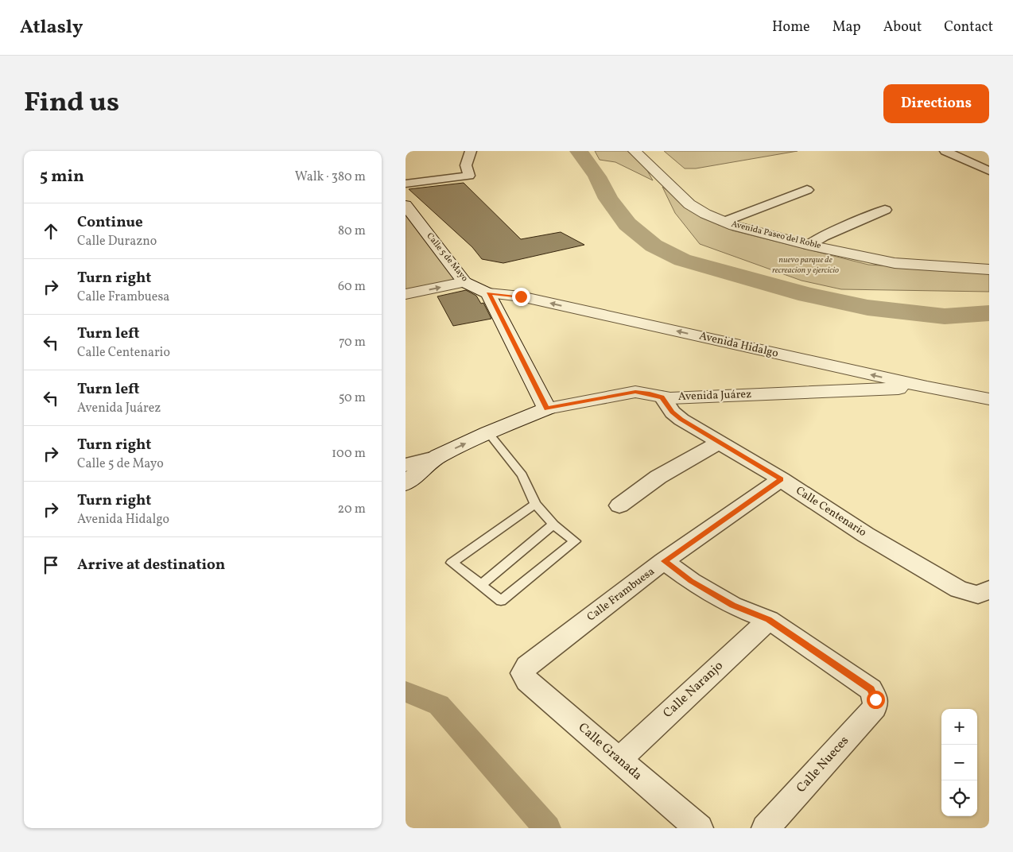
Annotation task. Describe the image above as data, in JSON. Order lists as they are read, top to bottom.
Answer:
{
  "streets": {
    "street": [
      "Avenida Paseo del Roble",
      "Calle 5 de Mayo",
      "Avenida Hidalgo",
      "Avenida Juárez",
      "Calle Centenario",
      "Calle Frambuesa",
      "Calle Naranjo",
      "Calle Granada",
      "Calle Nueces"
    ]
  },
  "crossings": [
    ["Calle 5 de Mayo", "Avenida Hidalgo"],
    ["Avenida Hidalgo", "Avenida Juárez"],
    ["Avenida Juárez", "Calle Centenario"],
    ["Calle Centenario", "Calle Frambuesa"],
    ["Calle Frambuesa", "Calle Granada"],
    ["Calle Naranjo", "Calle Granada"],
    ["Calle Naranjo", "Calle Nueces"]
  ],
  "one_way": ["Avenida Hidalgo"],
  "parks": ["nuevo parque de recreacion y ejercicio"],
  "page": {
    "header": "Atlasly",
    "nav": [
      "Home",
      "Map",
      "About",
      "Contact"
    ],
    "title": "Find us",
    "buttons": "Directions",
    "heading": ["5 min", "Walk · 380 m"],
    "list": [
      ["Continue", "Calle Durazno", "80 m"],
      ["Turn right", "Calle Frambuesa", "60 m"],
      ["Turn left", "Calle Centenario", "70 m"],
      ["Turn left", "Avenida Juárez", "50 m"],
      ["Turn right", "Calle 5 de Mayo", "100 m"],
      ["Turn right", "Avenida Hidalgo", "20 m"],
      "Arrive at destination"
    ],
    "map_buttons": ["+", "−"]
  }
}
